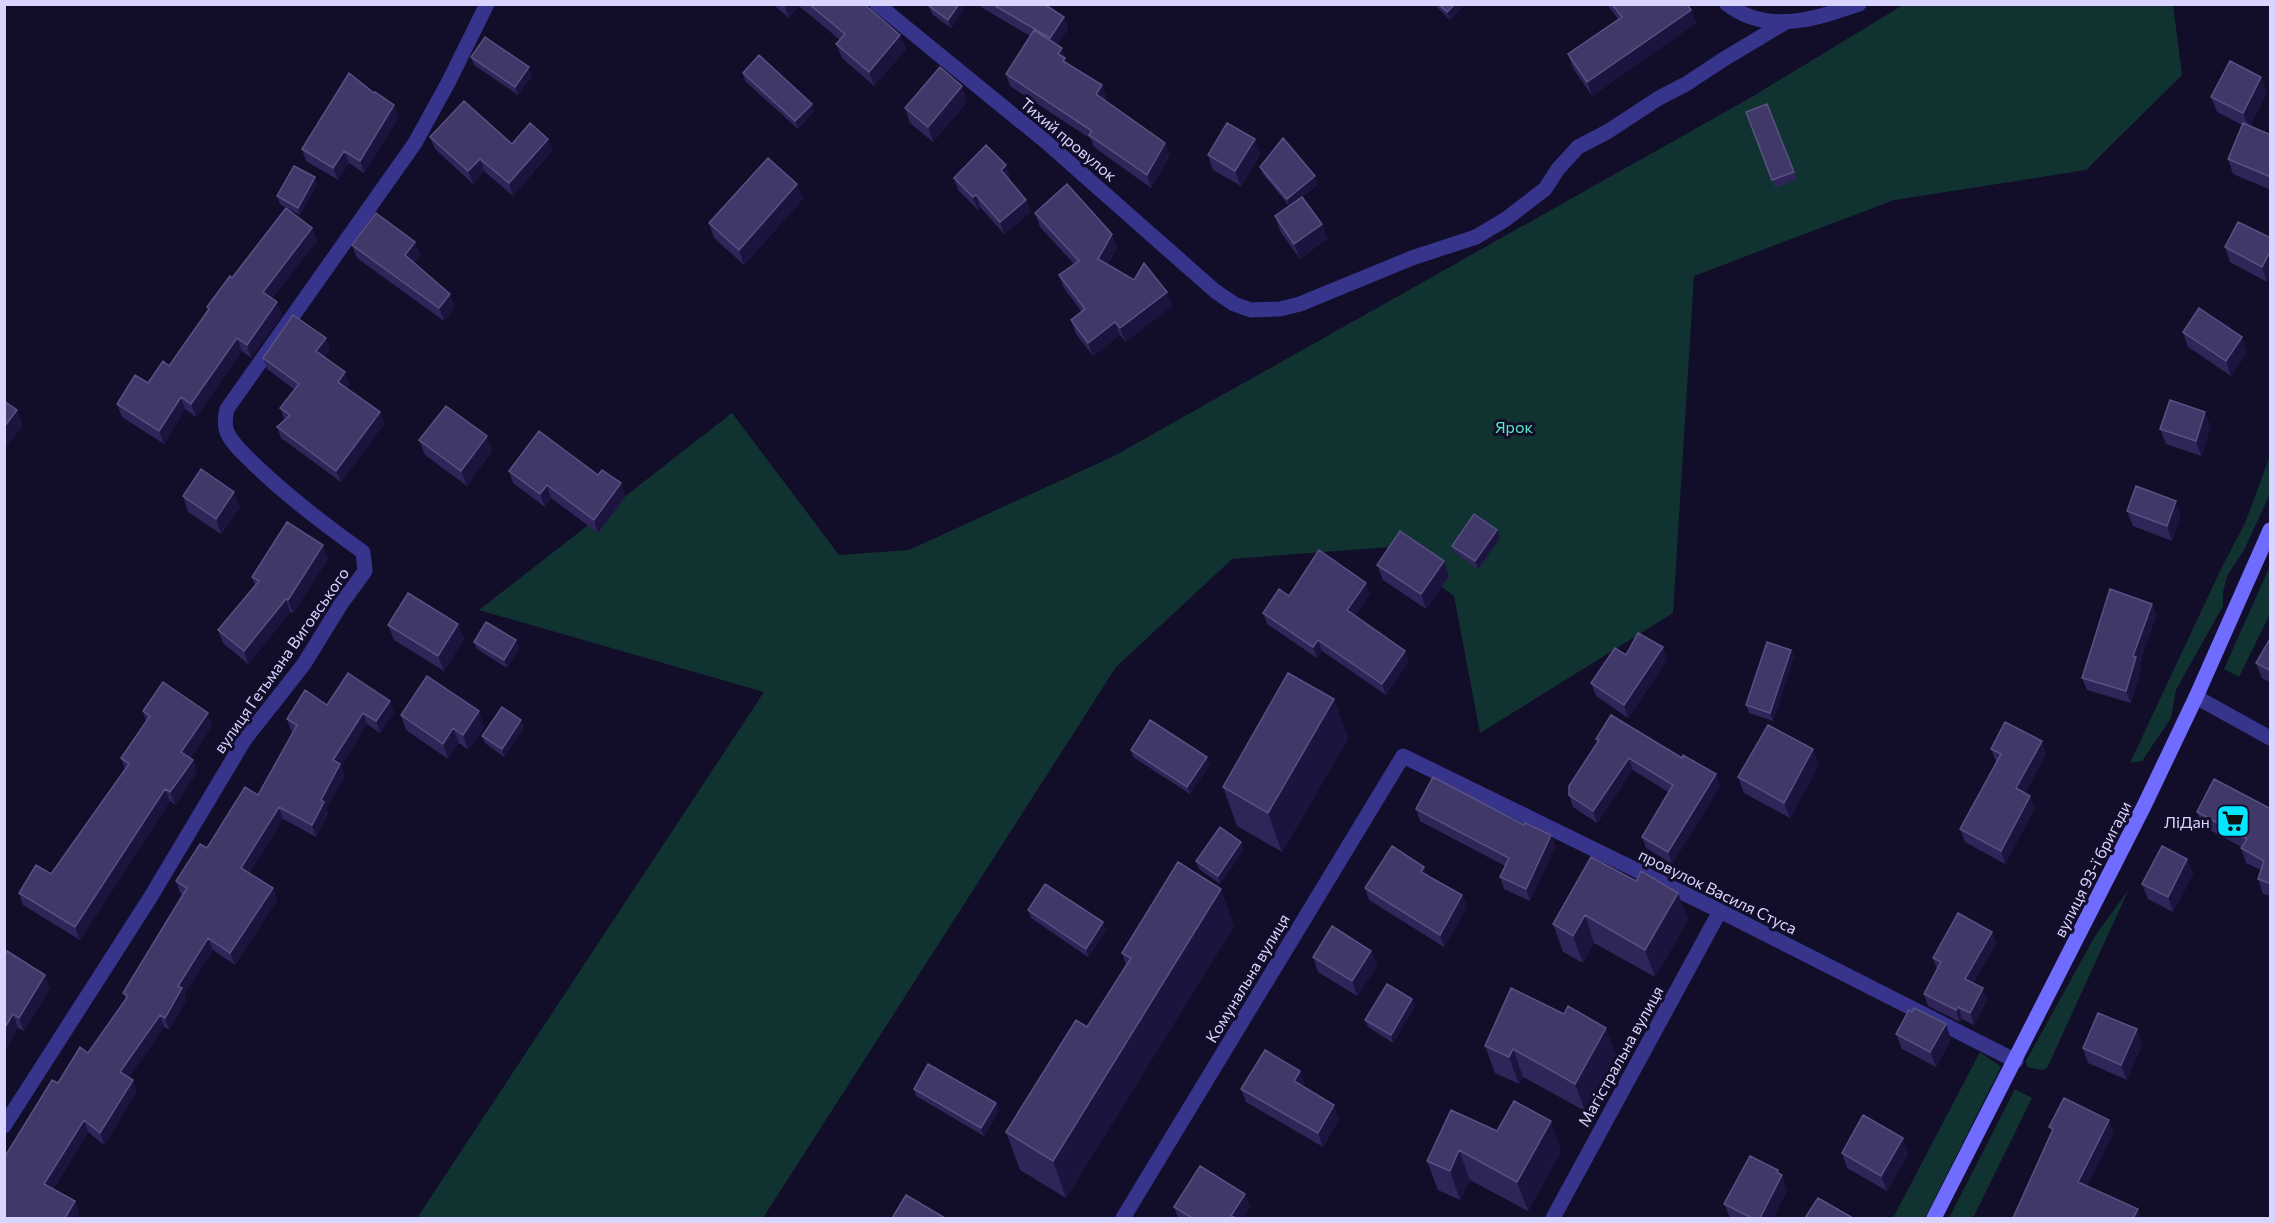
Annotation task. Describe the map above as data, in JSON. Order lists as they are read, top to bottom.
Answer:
{
  "streets": {
    "main road": ["вулиця 93-ї бригади"],
    "street": [
      "Тихий провулок",
      "вулиця Гетьмана Виговського",
      "провулок Василя Стуса",
      "Комунальна вулиця",
      "Магістральна вулиця"
    ]
  },
  "crossings": [
    ["вулиця 93-ї бригади", "провулок Василя Стуса"],
    ["провулок Василя Стуса", "Комунальна вулиця"],
    ["провулок Василя Стуса", "Магістральна вулиця"]
  ],
  "parks": ["Ярок"],
  "places": {
    "supermarket": ["ЛіДан"]
  }
}
